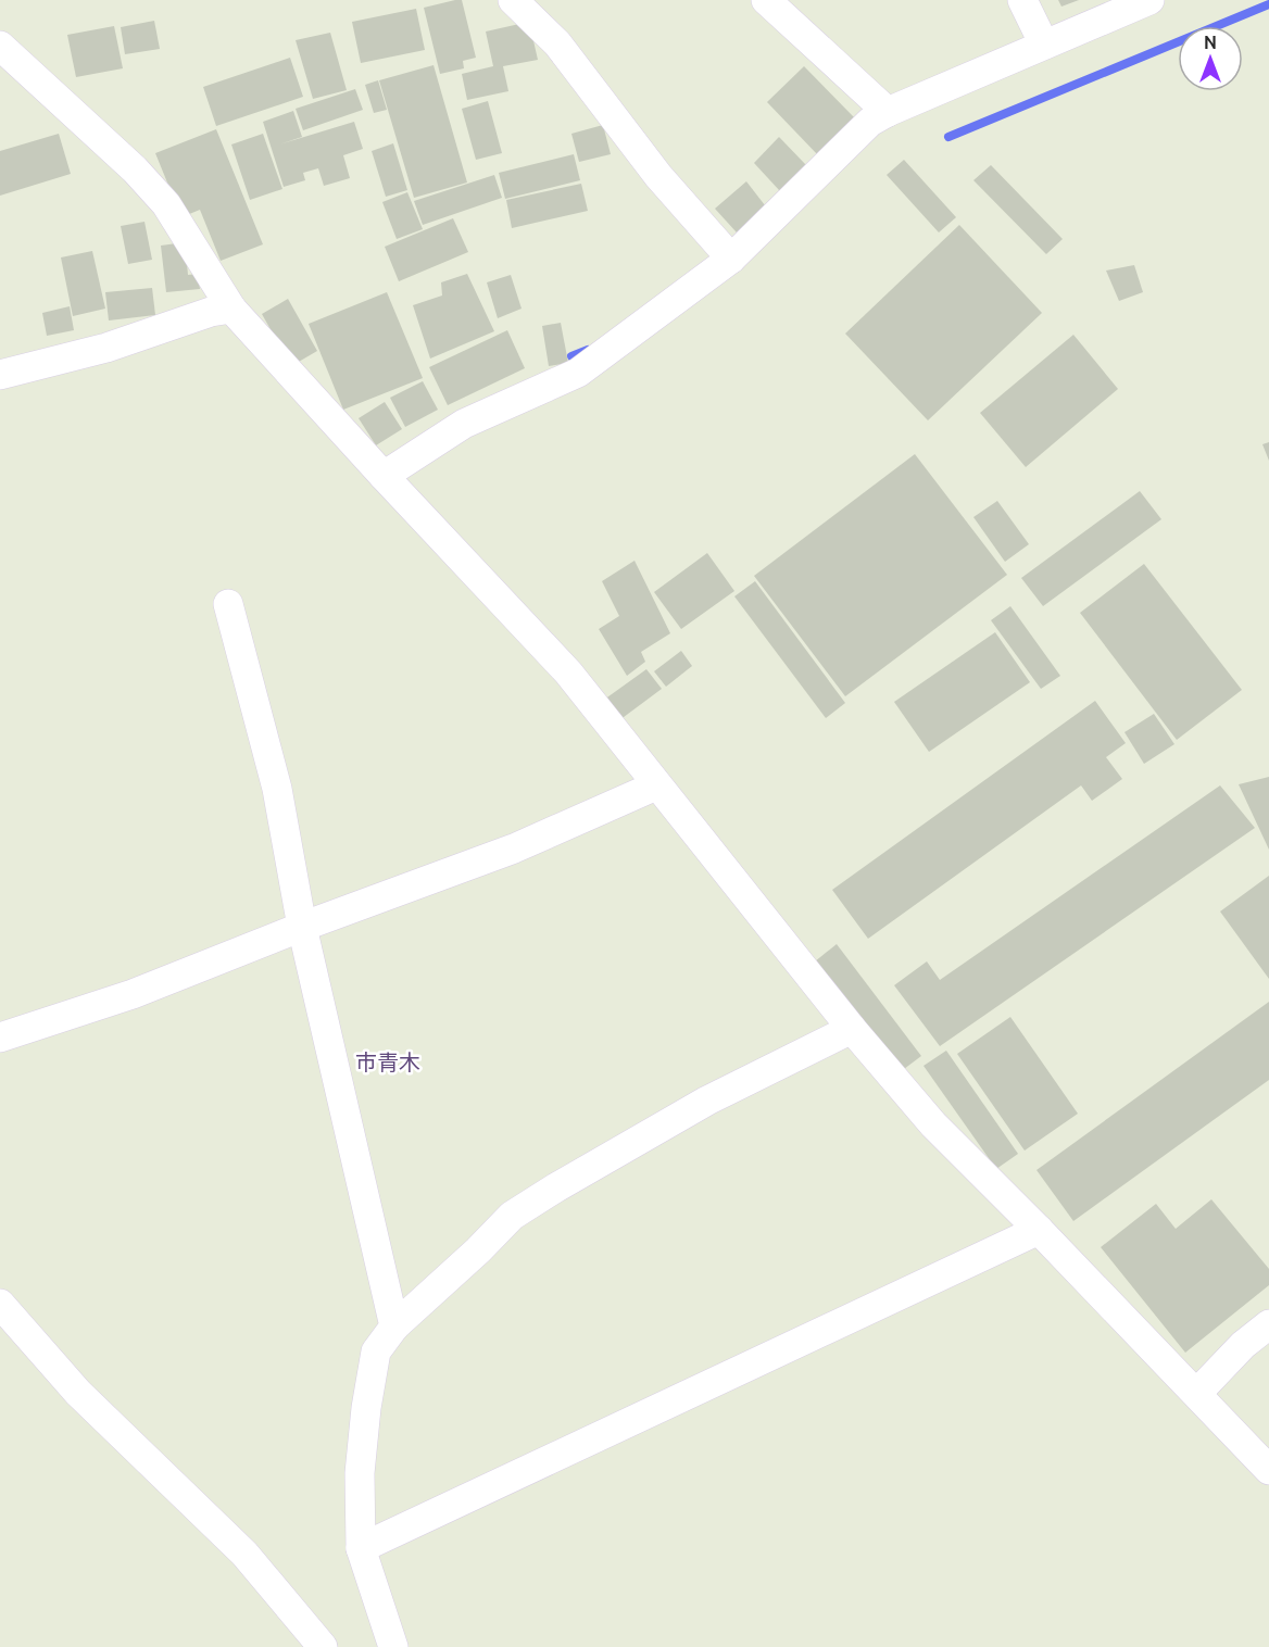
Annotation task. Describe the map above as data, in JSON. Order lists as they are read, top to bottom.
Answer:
{
  "districts": ["市青木"],
  "north": "top"
}
